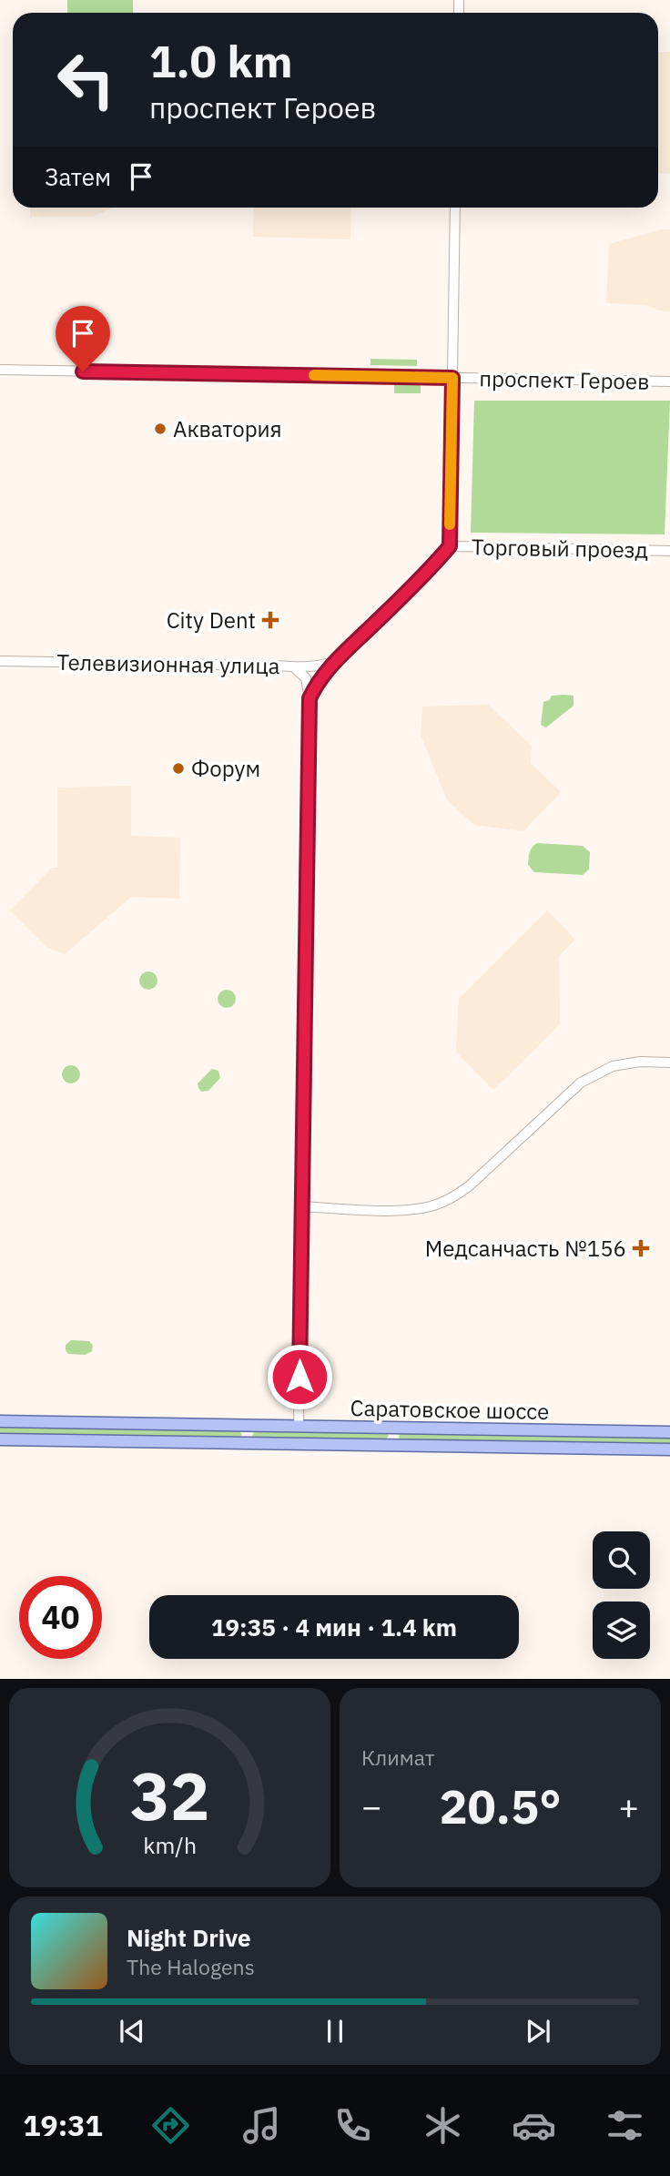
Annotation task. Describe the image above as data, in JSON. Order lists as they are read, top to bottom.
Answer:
{
  "streets": {
    "main road": ["Саратовское шоссе"],
    "street": ["проспект Героев", "Торговый проезд", "Телевизионная улица"]
  },
  "places": {
    "other": ["Акватория", "Форум"],
    "health": ["City Dent", "Медсанчасть №156"]
  },
  "page": {
    "turn": ["1.0 km", "проспект Героев"],
    "then": "Затем",
    "limit": "40",
    "trip": "19:35 · 4 мин · 1.4 km",
    "tile": "Климат",
    "heat": ["−", "20.5°", "+"],
    "song": ["Night Drive", "The Halogens"],
    "tabs": "19:31",
    "gauge": ["32", "km/h"]
  }
}
